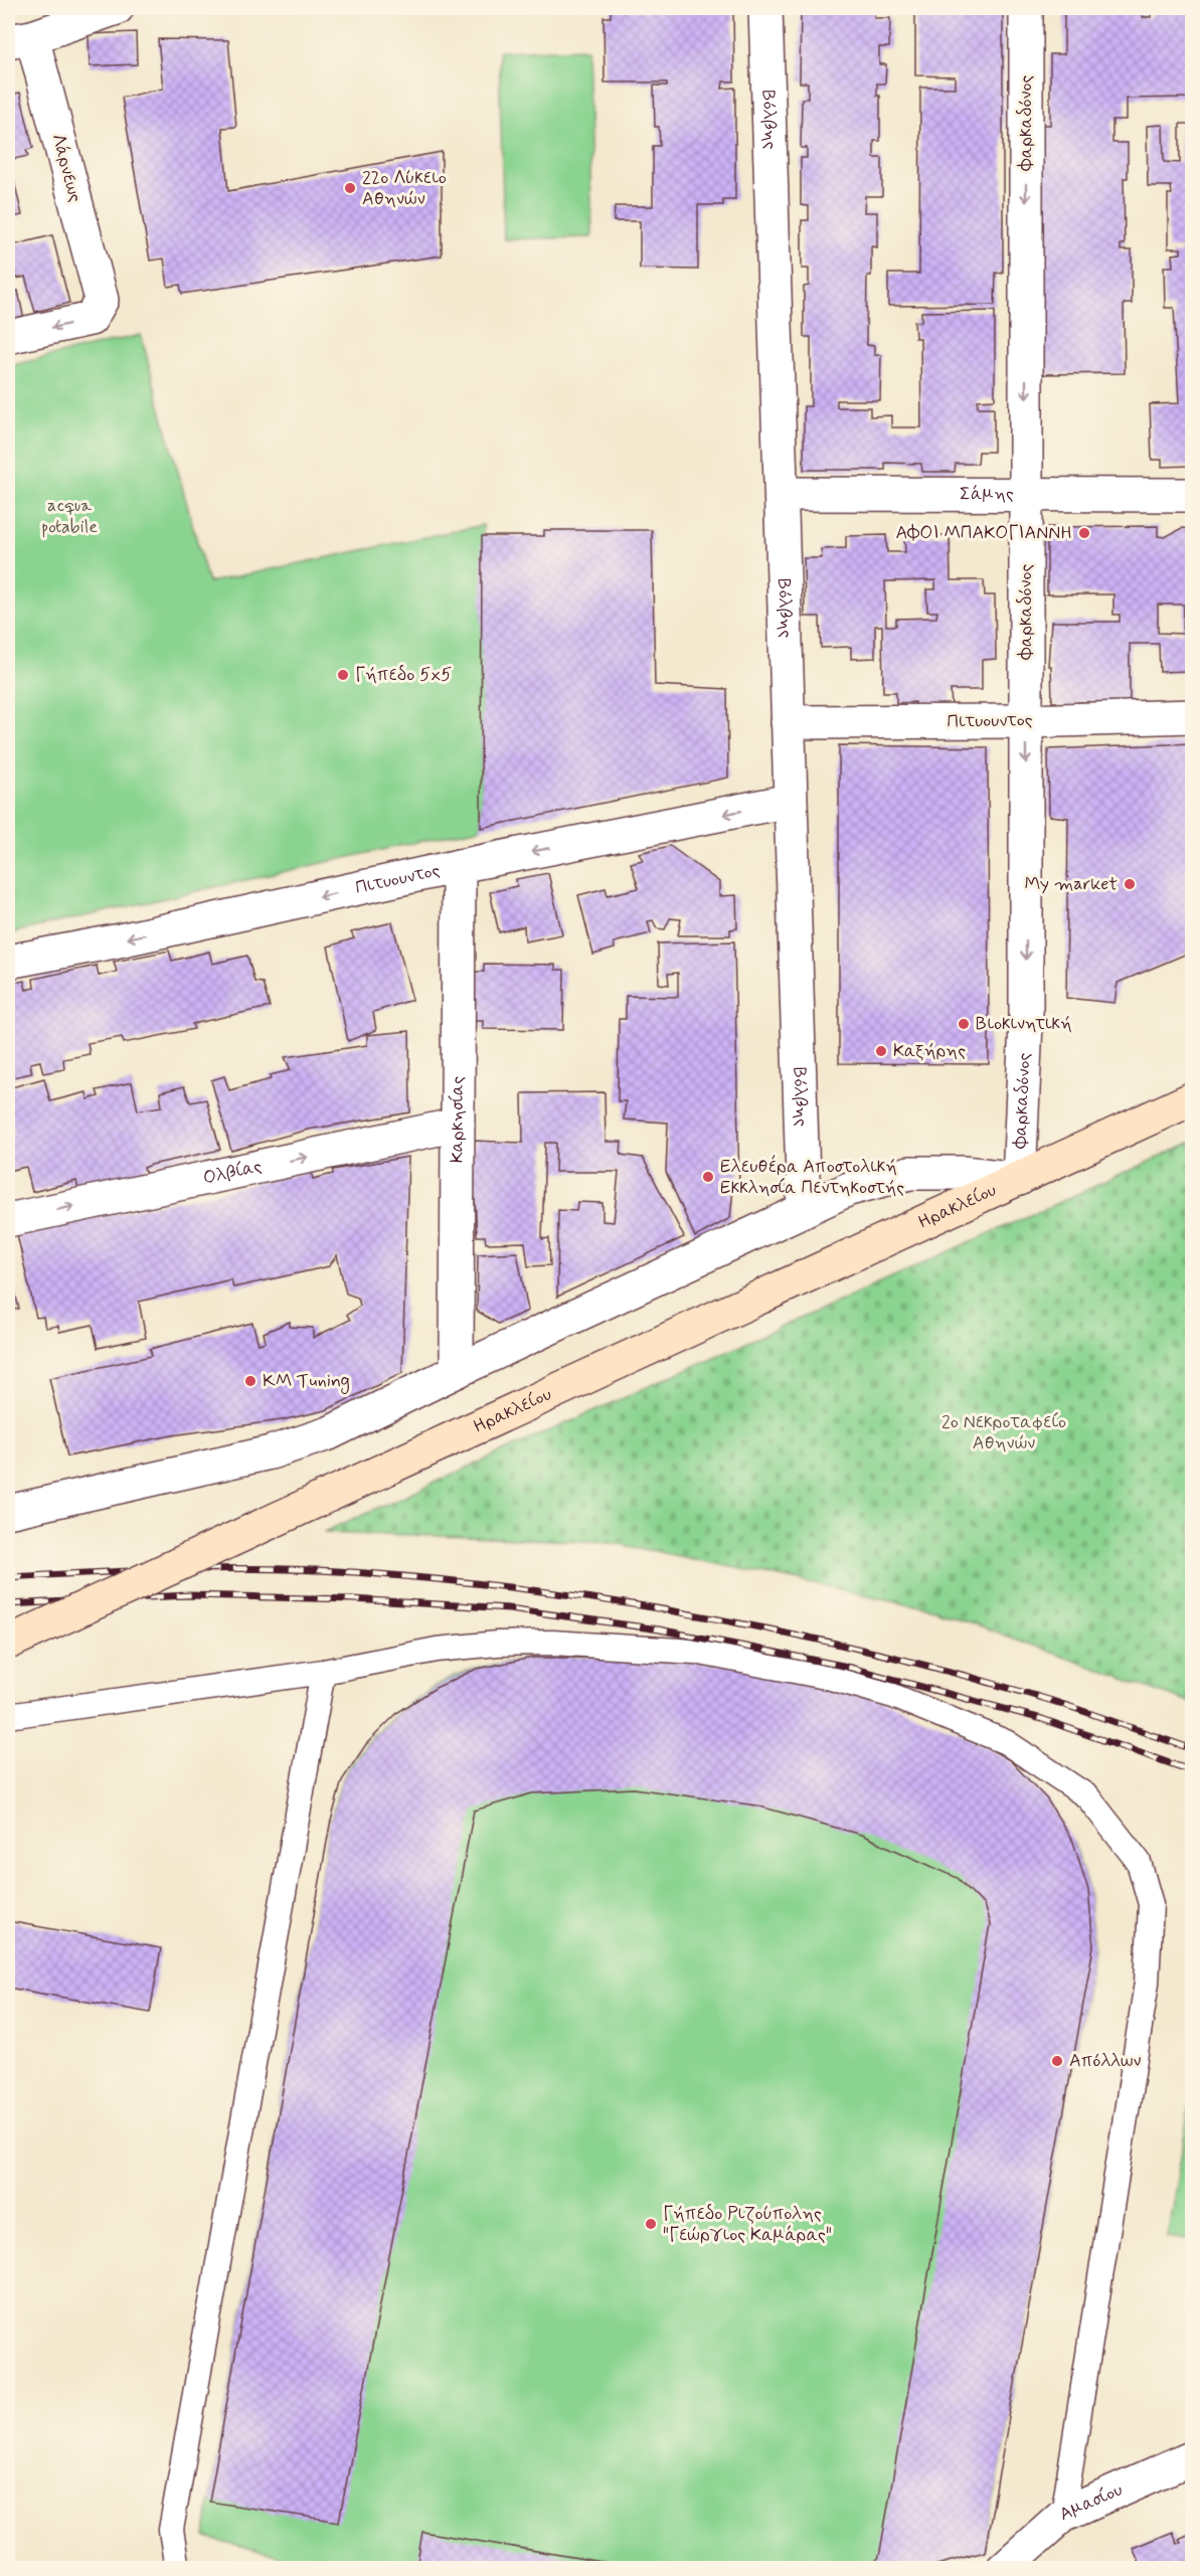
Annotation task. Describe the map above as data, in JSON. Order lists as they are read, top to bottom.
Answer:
{
  "streets": {
    "main road": ["Ηρακλείου"],
    "street": [
      "Βόλβης",
      "Φαρκαδόνος",
      "Λάρνεως",
      "Σάμης",
      "Πιτυουντος",
      "Καρκησίας",
      "Ολβίας",
      "Αμασίου"
    ]
  },
  "crossings": [
    ["Βόλβης", "Σάμης"],
    ["Βόλβης", "Πιτυουντος"],
    ["Βόλβης", "Ηρακλείου"],
    ["Φαρκαδόνος", "Σάμης"],
    ["Φαρκαδόνος", "Πιτυουντος"],
    ["Φαρκαδόνος", "Ηρακλείου"],
    ["Πιτυουντος", "Καρκησίας"],
    ["Καρκησίας", "Ολβίας"],
    ["Καρκησίας", "Ηρακλείου"]
  ],
  "one_way": ["Φαρκαδόνος", "Πιτυουντος", "Ολβίας"],
  "parks": ["acqua potabile", "2ο Νεκροταφείο Αθηνών"],
  "places": [
    "22ο Λύκειο Αθηνών",
    "ΑΦΟΙ ΜΠΑΚΟΓΙΑΝΝΗ",
    "Γήπεδο 5x5",
    "My market",
    "Βιοκινητική",
    "Καξήρης",
    "Ελευθέρα Αποστολική Εκκλησία Πεντηκοστής",
    "KM Tuning",
    "Απόλλων",
    "Γήπεδο Ριζούπολης \"Γεώργιος Καμάρας\""
  ]
}
